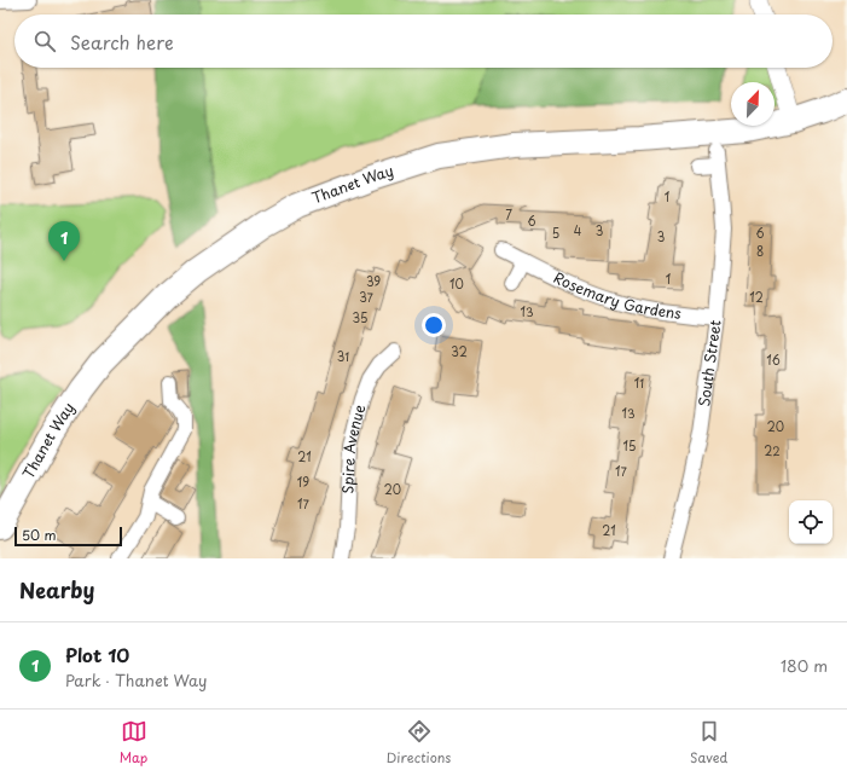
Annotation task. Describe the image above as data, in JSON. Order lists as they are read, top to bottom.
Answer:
{
  "streets": {
    "main road": ["Thanet Way"],
    "street": ["Rosemary Gardens", "South Street", "Spire Avenue"]
  },
  "crossings": [
    ["Rosemary Gardens", "South Street"]
  ],
  "house_numbers": [
    "1",
    "7",
    "6",
    "4",
    "3",
    "5",
    "6",
    "3",
    "8",
    "1",
    "39",
    "10",
    "37",
    "12",
    "13",
    "35",
    "32",
    "31",
    "16",
    "11",
    "13",
    "20",
    "15",
    "22",
    "21",
    "17",
    "19",
    "20",
    "17",
    "21"
  ],
  "scale_bar": "50 m",
  "north": "top right",
  "page": {
    "search": "Search here",
    "pins": "1",
    "scale": "50 m",
    "heading": "Nearby",
    "list": [
      {
        "mark": "1",
        "name": "Plot 10",
        "note": "Park · Thanet Way",
        "value": "180 m"
      }
    ],
    "nav": ["Map", "Directions", "Saved"]
  }
}
